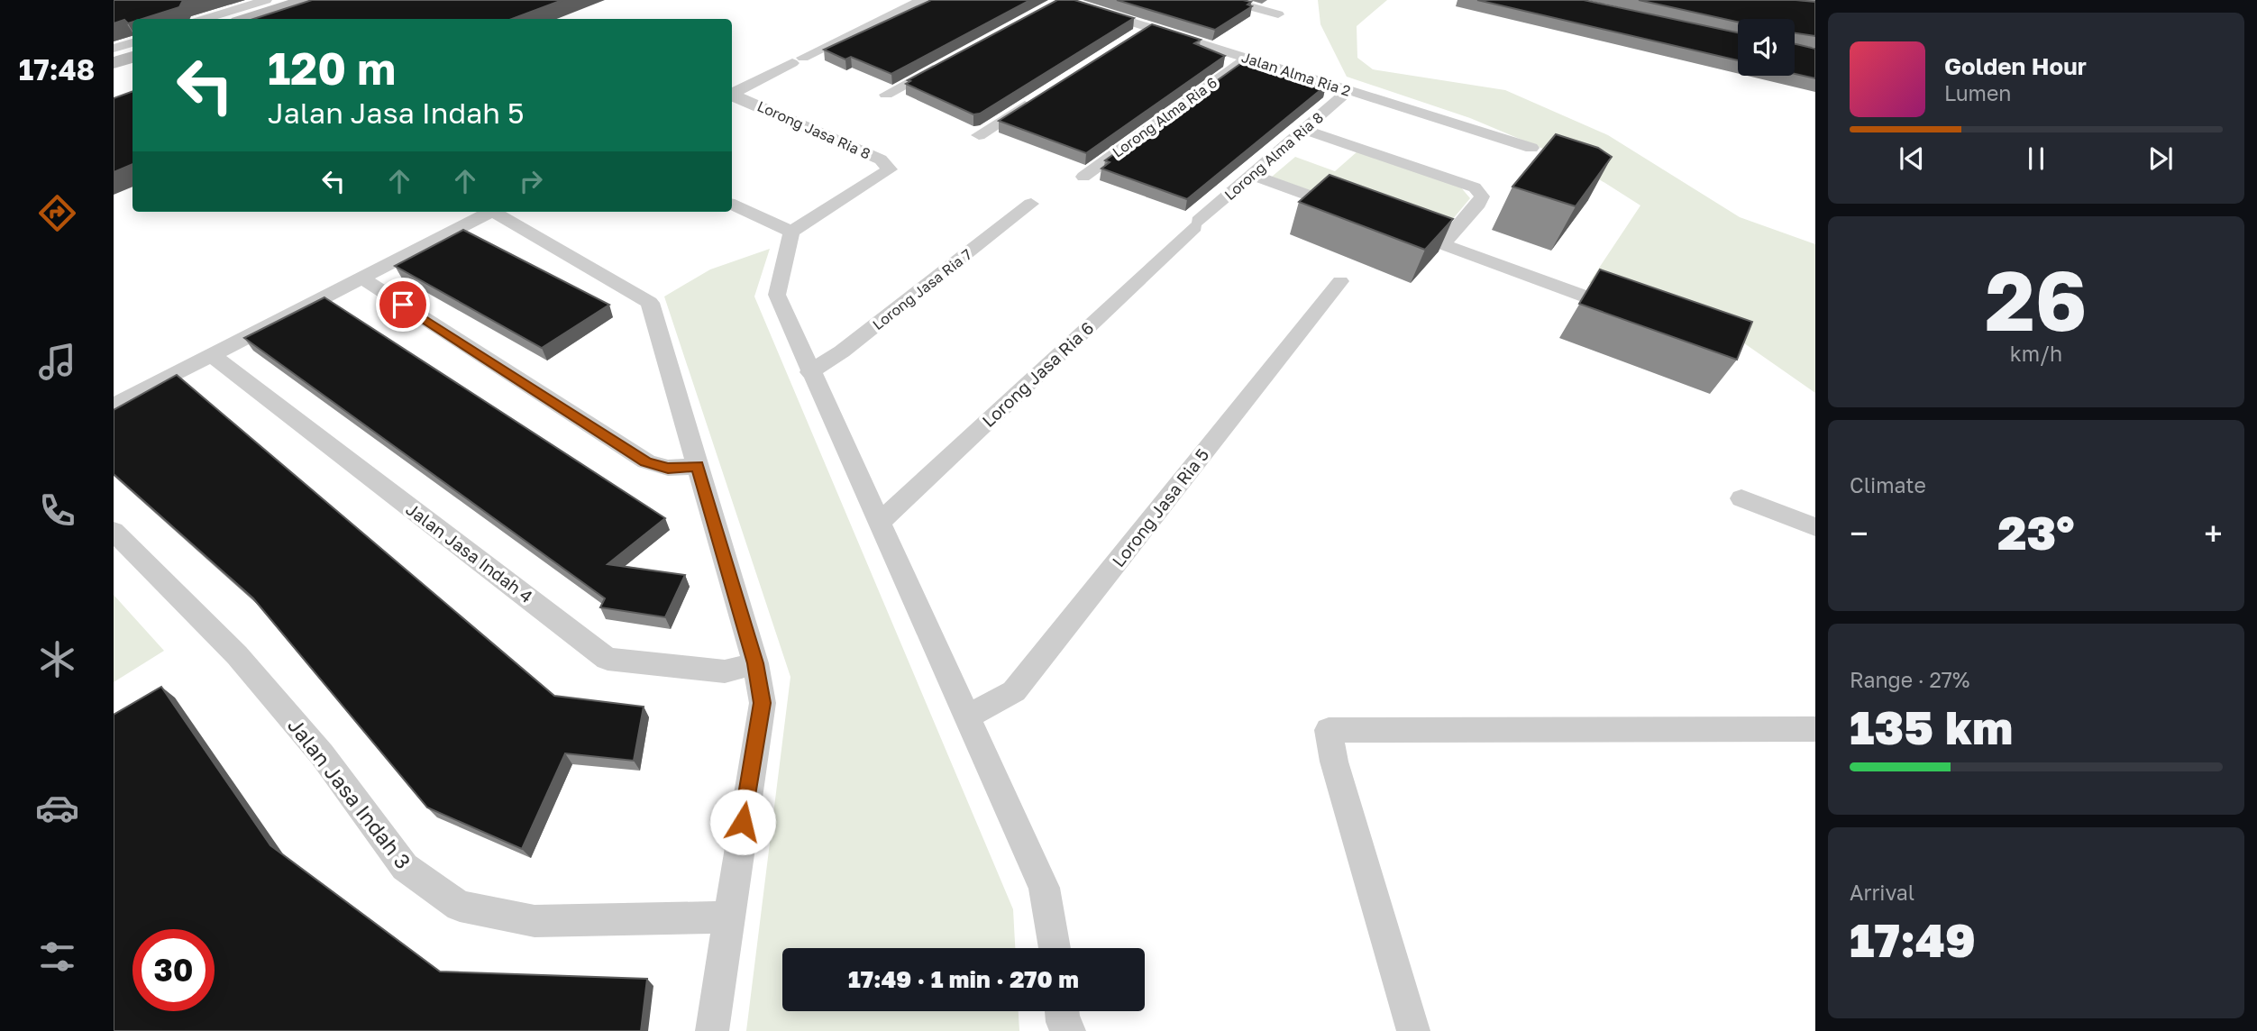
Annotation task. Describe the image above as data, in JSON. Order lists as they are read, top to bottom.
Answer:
{
  "streets": {
    "street": [
      "Jalan Alma Ria 2",
      "Lorong Alma Ria 6",
      "Lorong Jasa Ria 8",
      "Lorong Alma Ria 8",
      "Lorong Jasa Ria 7",
      "Lorong Jasa Ria 6",
      "Lorong Jasa Ria 5",
      "Jalan Jasa Indah 4",
      "Jalan Jasa Indah 3"
    ]
  },
  "crossings": [
    ["Jalan Alma Ria 2", "Lorong Alma Ria 6"],
    ["Jalan Alma Ria 2", "Lorong Alma Ria 8"],
    ["Lorong Alma Ria 8", "Lorong Jasa Ria 6"]
  ],
  "page": {
    "tabs": "17:48",
    "turn": ["120 m", "Jalan Jasa Indah 5"],
    "song": ["Golden Hour", "Lumen"],
    "tile": [
      ["26", "km/h"],
      "Climate",
      ["Range · 27%", "135 km"],
      ["Arrival", "17:49"]
    ],
    "heat": ["−", "23°", "+"],
    "limit": "30",
    "trip": "17:49 · 1 min · 270 m"
  }
}
